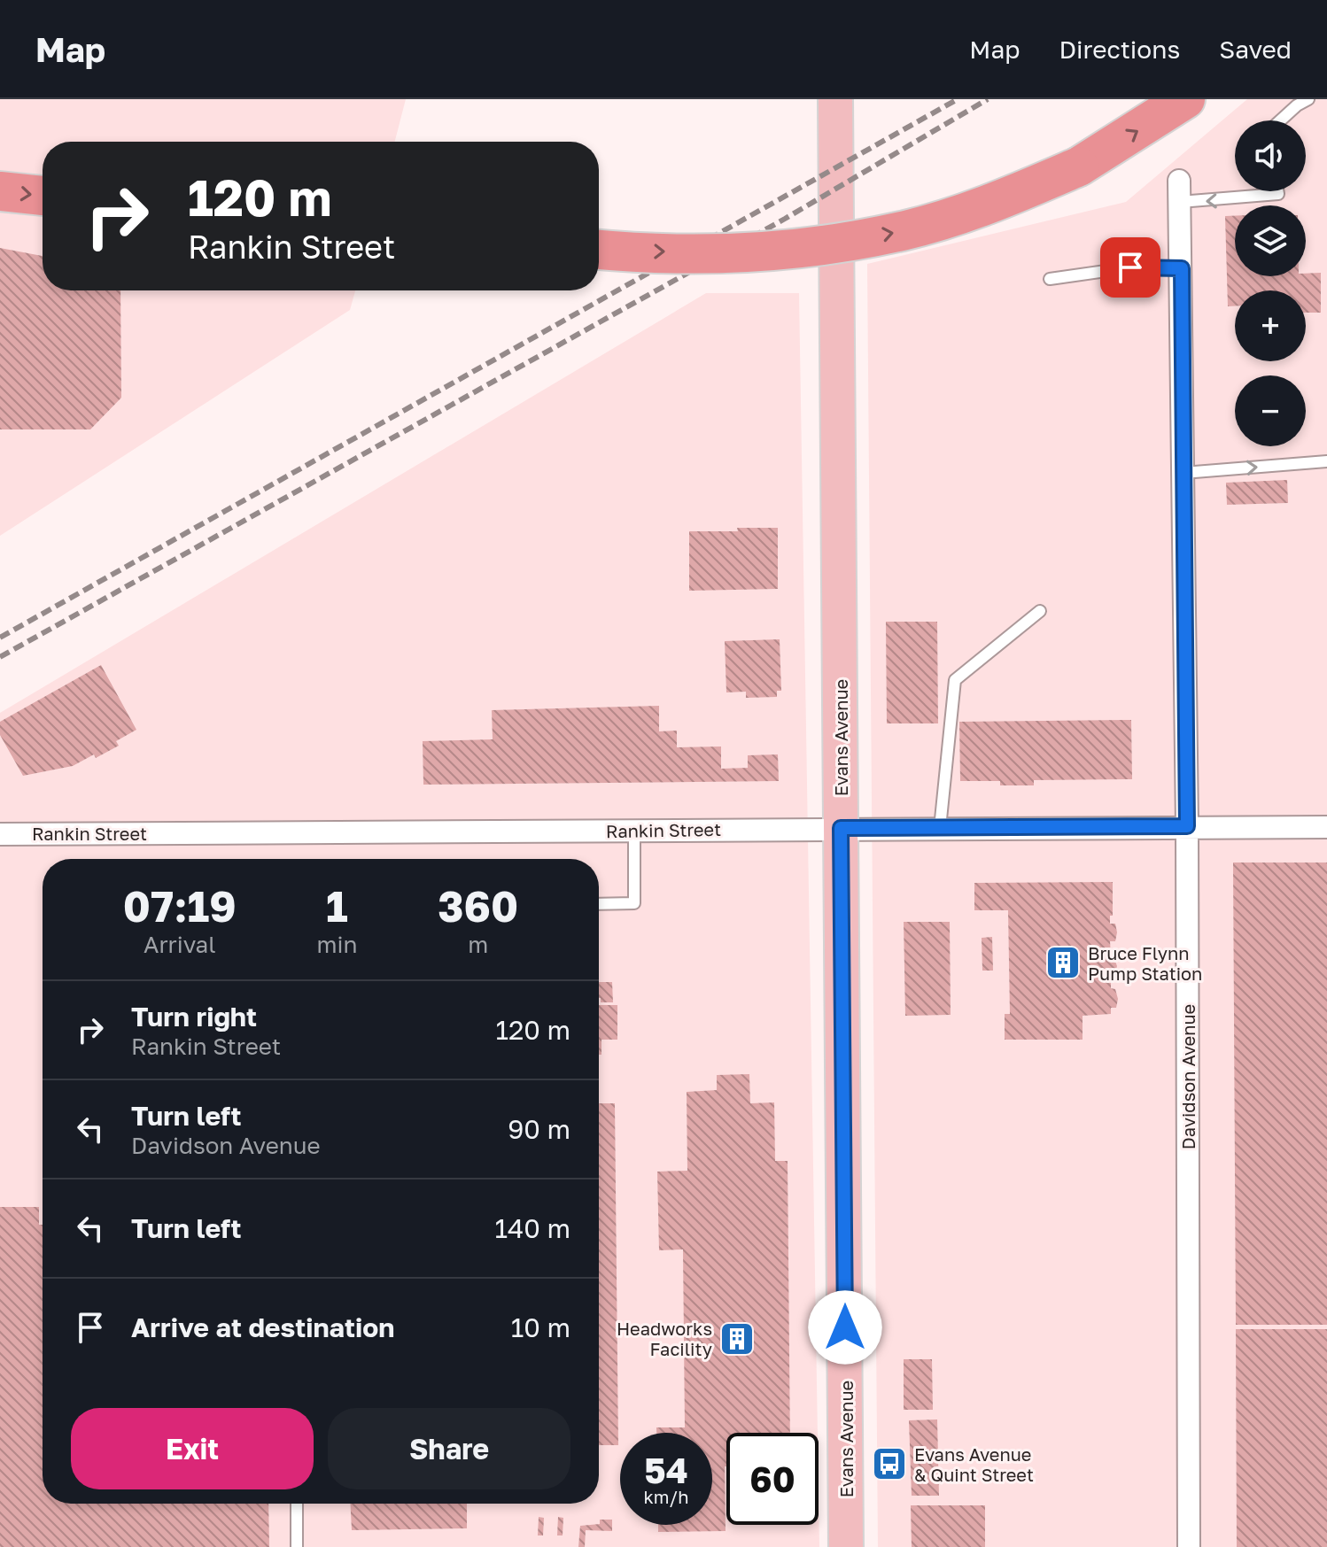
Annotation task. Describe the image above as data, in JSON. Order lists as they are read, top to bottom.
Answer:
{
  "streets": {
    "main road": ["Evans Avenue"],
    "street": ["Rankin Street", "Davidson Avenue"]
  },
  "crossings": [
    ["Evans Avenue", "Rankin Street"],
    ["Rankin Street", "Davidson Avenue"]
  ],
  "places": {
    "building": ["Bruce Flynn Pump Station", "Headworks Facility"],
    "bus stop": ["Evans Avenue & Quint Street"]
  },
  "page": {
    "header": "Map",
    "nav": ["Map", "Directions", "Saved"],
    "map_buttons": ["+", "−"],
    "turn": ["120 m", "Rankin Street"],
    "eta": [
      "07:19",
      "Arrival",
      "1",
      "min",
      "360",
      "m"
    ],
    "list": [
      {
        "name": "Turn right",
        "note": "Rankin Street",
        "value": "120 m"
      },
      {
        "name": "Turn left",
        "note": "Davidson Avenue",
        "value": "90 m"
      },
      {
        "name": "Turn left",
        "value": "140 m"
      },
      {
        "name": "Arrive at destination",
        "value": "10 m"
      }
    ],
    "buttons": ["Exit", "Share"],
    "speed": "54 km/h",
    "limit": "60"
  }
}
